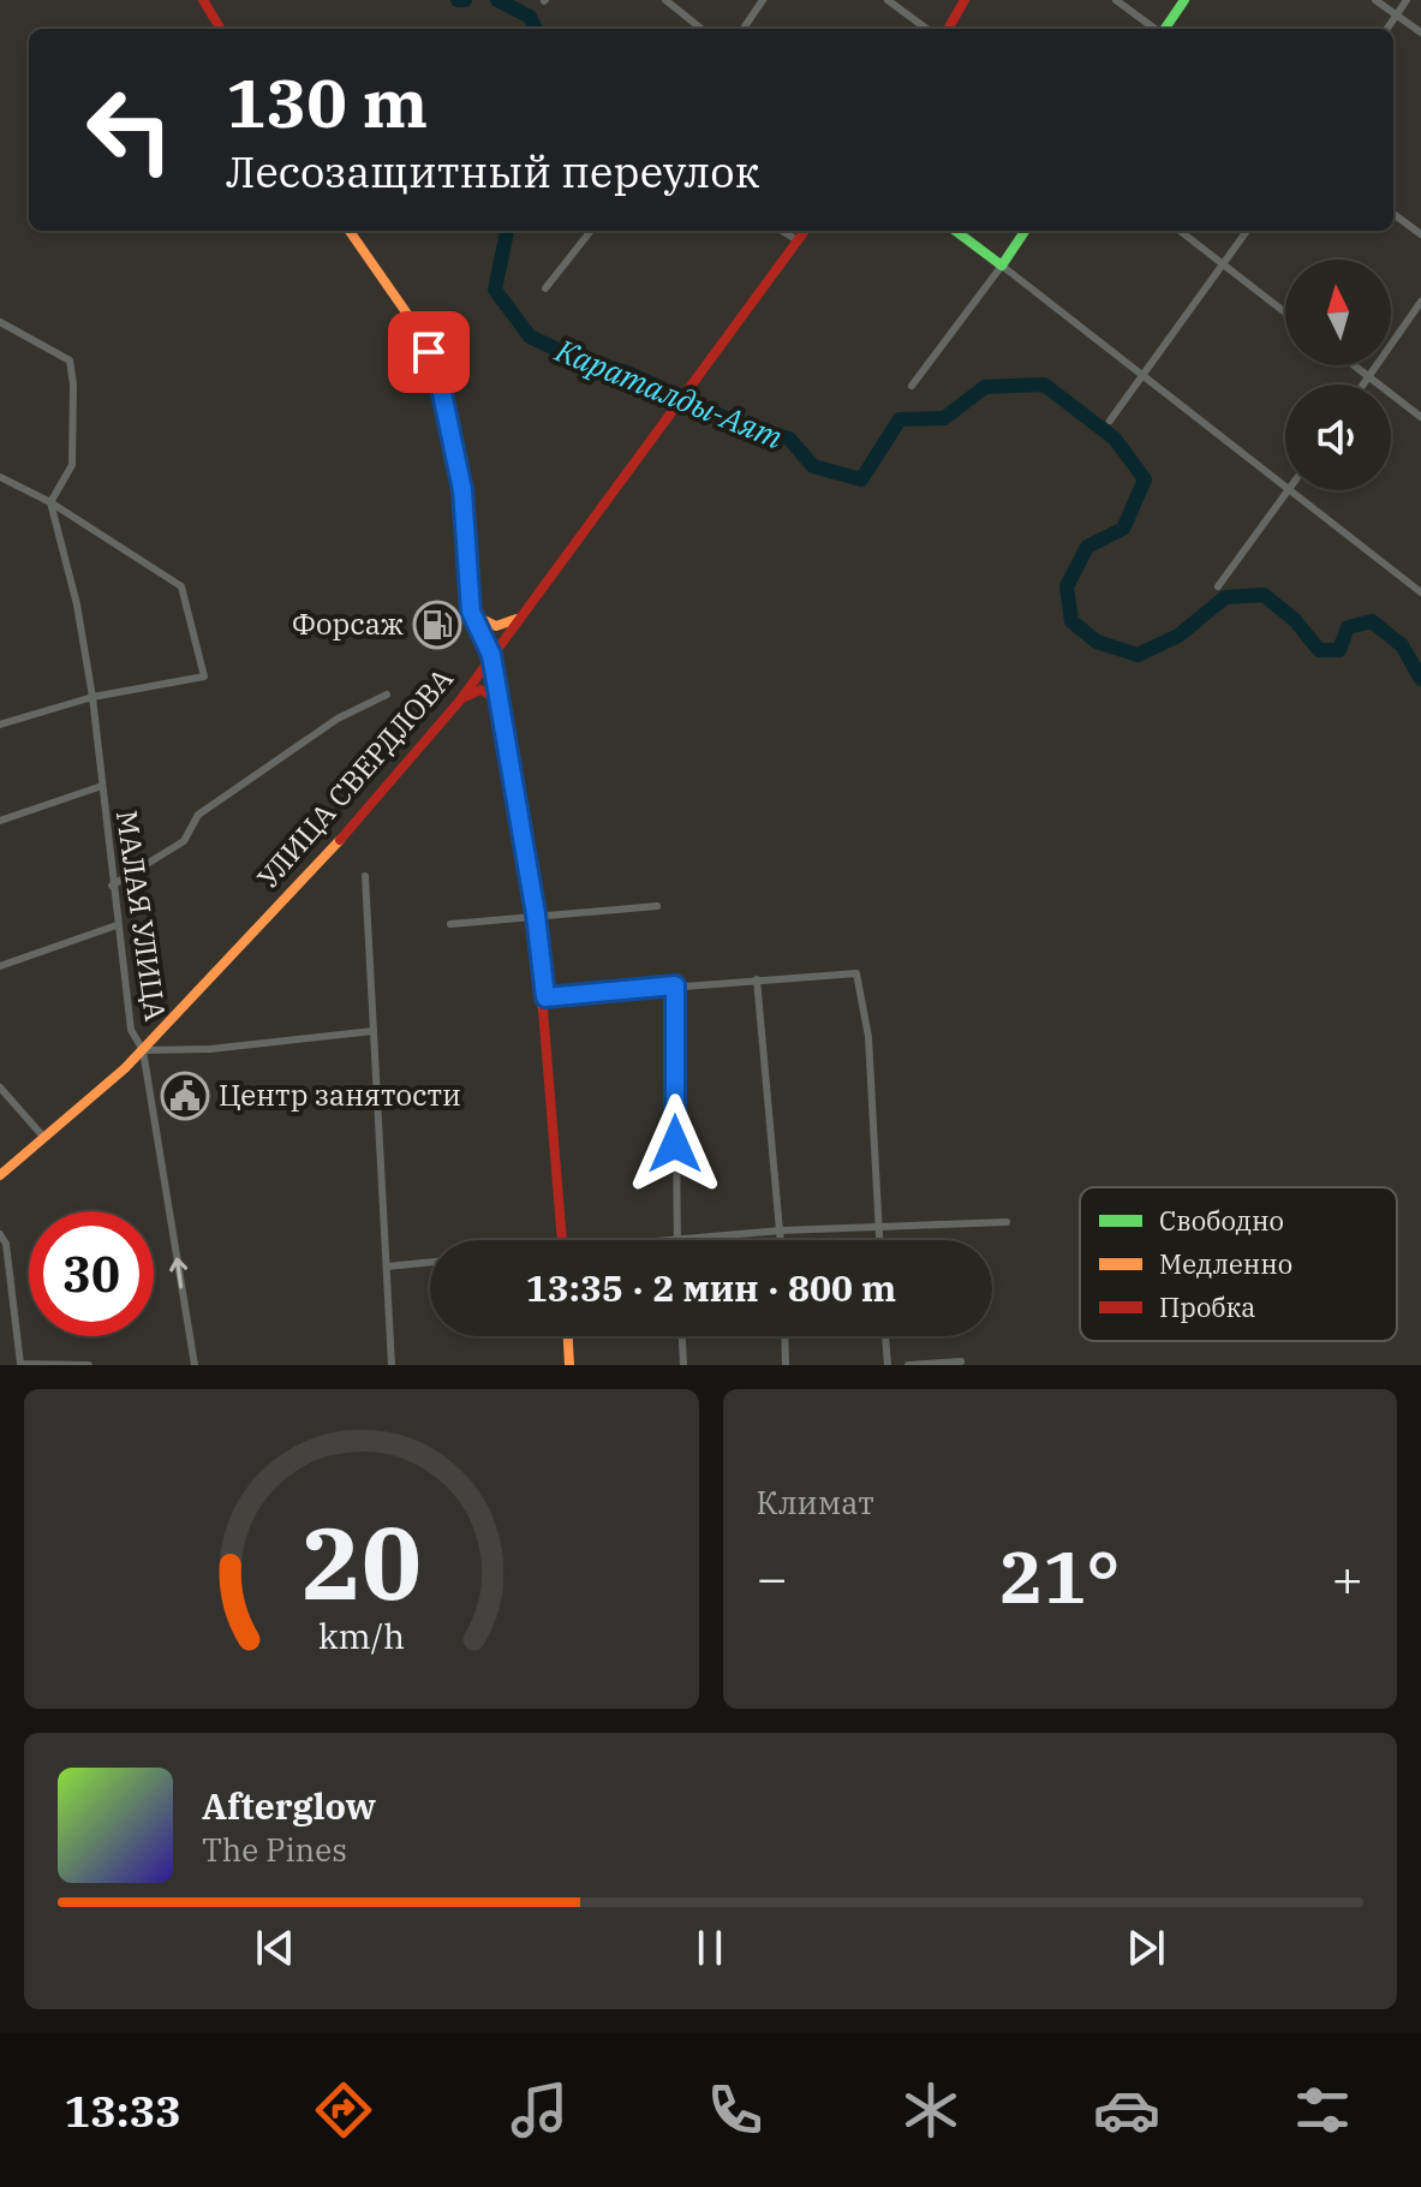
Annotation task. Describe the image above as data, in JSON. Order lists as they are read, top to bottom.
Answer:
{
  "streets": {
    "street": ["УЛИЦА СВЕРДЛОВА", "МАЛАЯ УЛИЦА"]
  },
  "crossings": [
    ["УЛИЦА СВЕРДЛОВА", "МАЛАЯ УЛИЦА"]
  ],
  "one_way": ["МАЛАЯ УЛИЦА"],
  "water": ["Караталды-Аят"],
  "places": {
    "fuel station": ["Форсаж"],
    "public building": ["Центр занятости"]
  },
  "legend": ["Свободно", "Медленно", "Пробка"],
  "north": "top",
  "page": {
    "turn": ["130 m", "Лесозащитный переулок"],
    "limit": "30",
    "trip": "13:35 · 2 мин · 800 m",
    "tile": "Климат",
    "heat": ["−", "21°", "+"],
    "song": ["Afterglow", "The Pines"],
    "tabs": "13:33",
    "gauge": ["20", "km/h"]
  }
}
